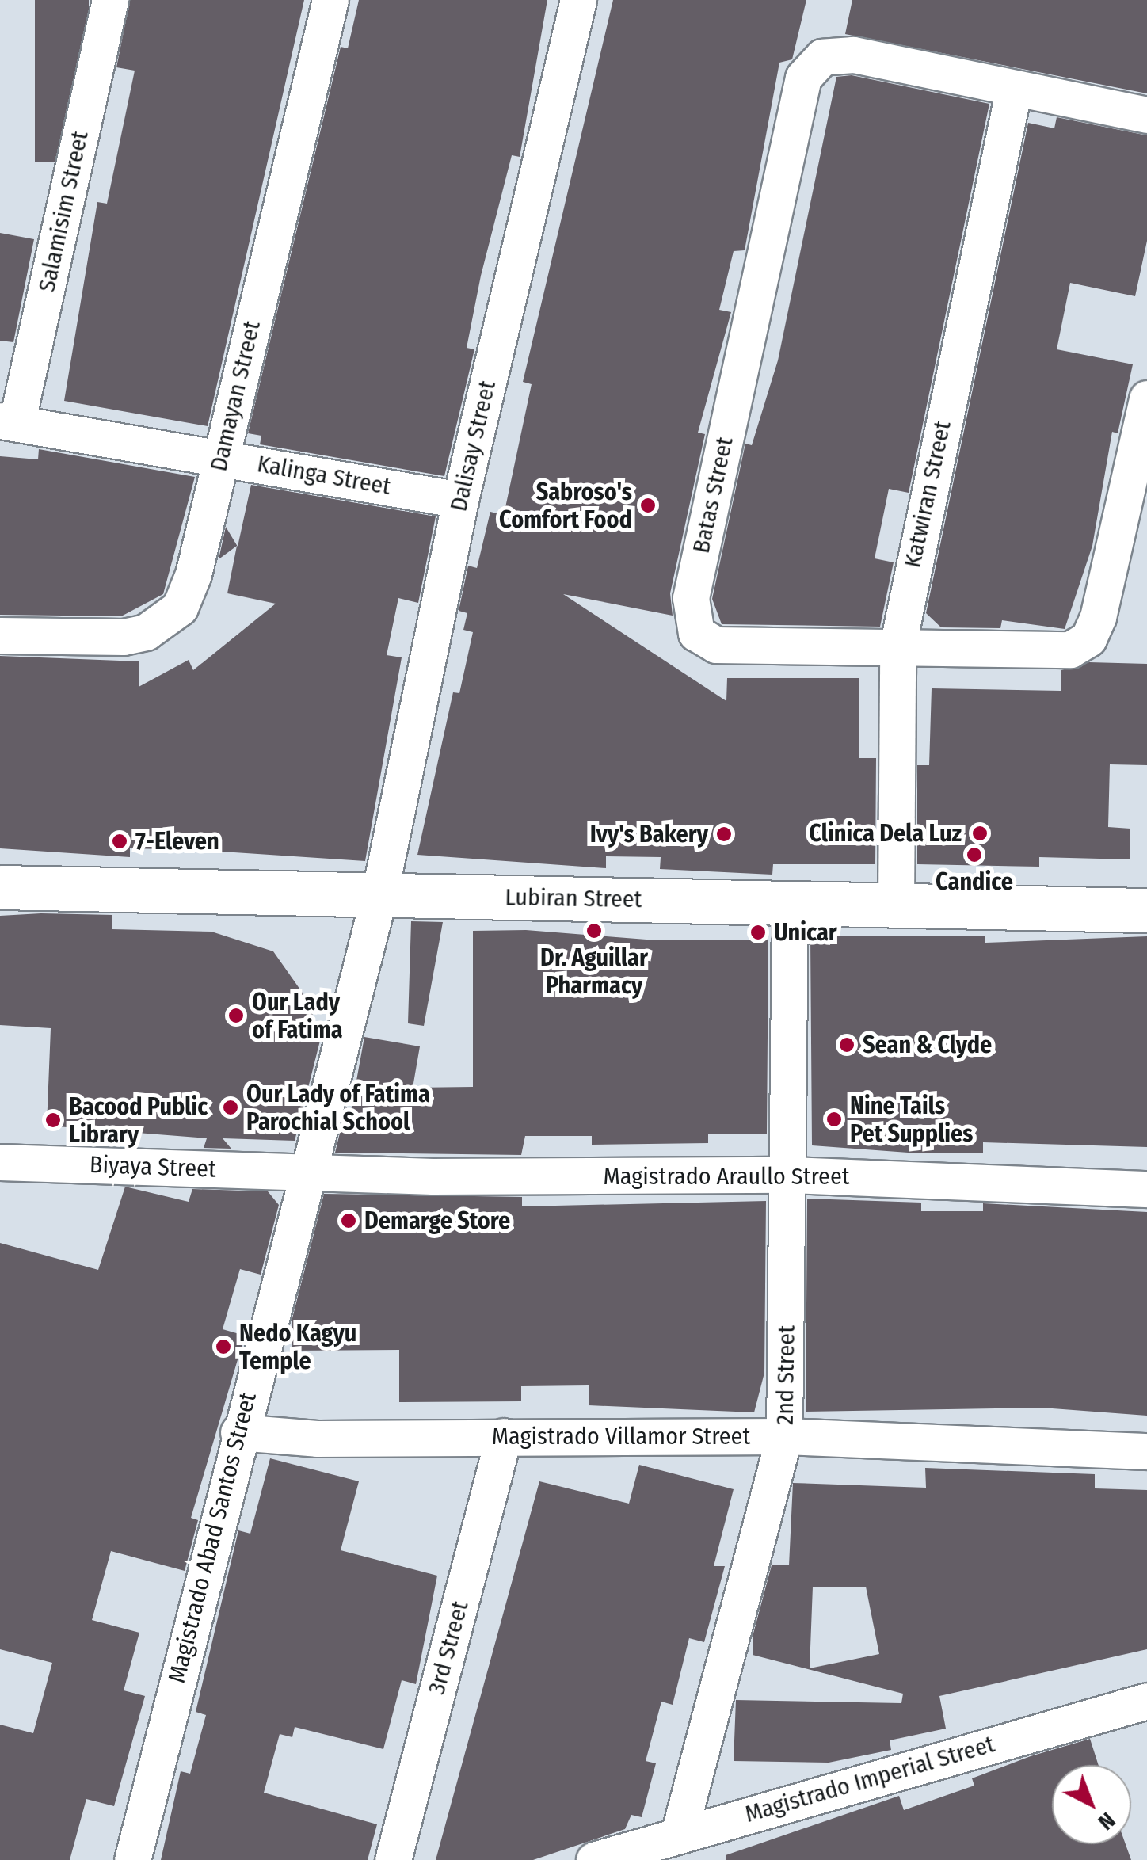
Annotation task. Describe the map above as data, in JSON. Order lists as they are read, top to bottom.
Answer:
{
  "streets": {
    "main road": ["Lubiran Street"],
    "street": [
      "Salamisim Street",
      "Damayan Street",
      "Dalisay Street",
      "Kalinga Street",
      "Katwiran Street",
      "Batas Street",
      "Biyaya Street",
      "Magistrado Araullo Street",
      "2nd Street",
      "Magistrado Villamor Street",
      "Magistrado Abad Santos Street",
      "3rd Street",
      "Magistrado Imperial Street"
    ]
  },
  "crossings": [
    ["Salamisim Street", "Kalinga Street"],
    ["Damayan Street", "Kalinga Street"],
    ["Dalisay Street", "Kalinga Street"],
    ["Dalisay Street", "Lubiran Street"],
    ["Dalisay Street", "Magistrado Abad Santos Street"],
    ["Katwiran Street", "Batas Street"],
    ["Katwiran Street", "Lubiran Street"],
    ["Lubiran Street", "2nd Street"],
    ["Lubiran Street", "Magistrado Abad Santos Street"],
    ["Biyaya Street", "Magistrado Araullo Street"],
    ["Biyaya Street", "Magistrado Abad Santos Street"],
    ["Magistrado Araullo Street", "2nd Street"],
    ["Magistrado Araullo Street", "Magistrado Abad Santos Street"],
    ["2nd Street", "Magistrado Villamor Street"],
    ["2nd Street", "Magistrado Imperial Street"],
    ["Magistrado Villamor Street", "Magistrado Abad Santos Street"],
    ["Magistrado Villamor Street", "3rd Street"]
  ],
  "places": [
    "Sabroso's Comfort Food",
    "Clinica Dela Luz",
    "Ivy's Bakery",
    "7-Eleven",
    "Candice",
    "Dr. Aguillar Pharmacy",
    "Unicar",
    "Our Lady of Fatima",
    "Sean & Clyde",
    "Our Lady of Fatima Parochial School",
    "Nine Tails Pet Supplies",
    "Bacood Public Library",
    "Demarge Store",
    "Nedo Kagyu Temple"
  ],
  "north": "bottom right"
}
